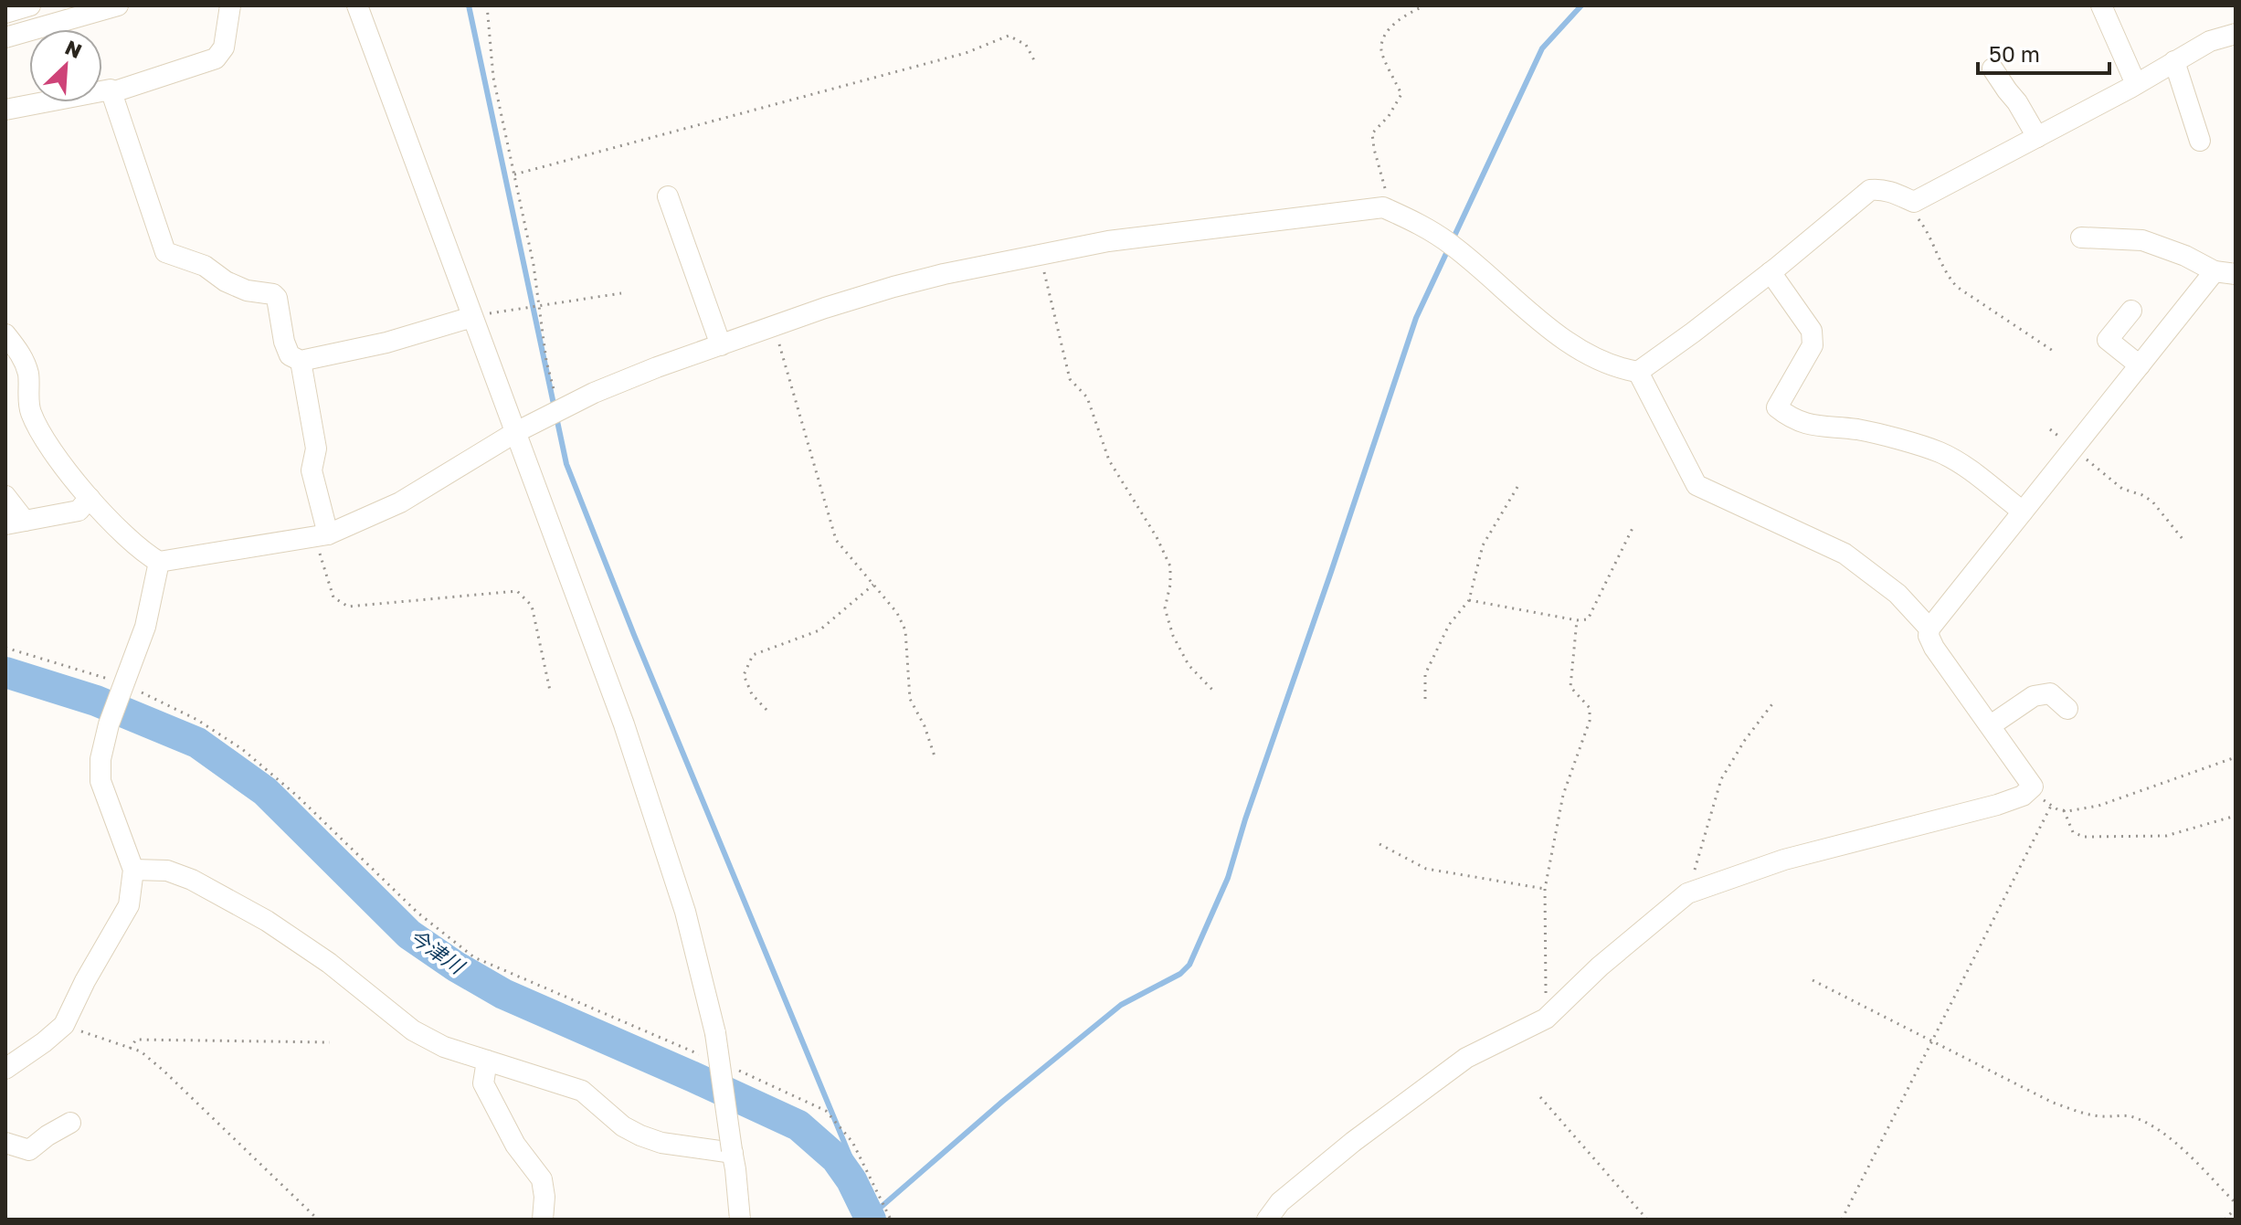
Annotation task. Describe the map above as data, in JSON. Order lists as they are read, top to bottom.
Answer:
{
  "water": ["今津川"],
  "scale_bar": "50 m",
  "north": "top right"
}
